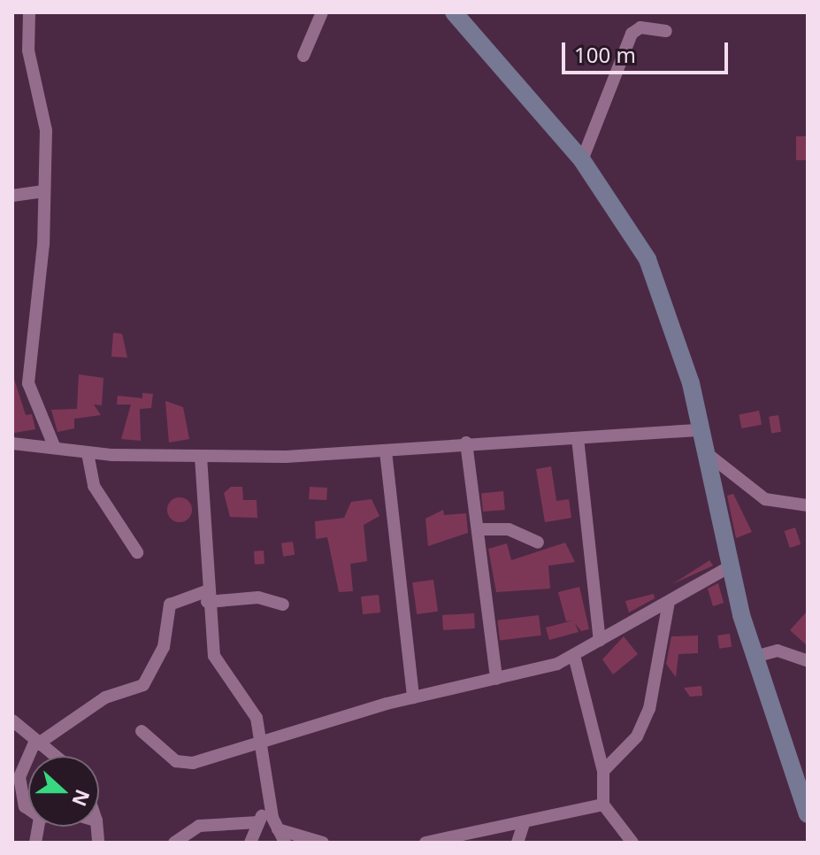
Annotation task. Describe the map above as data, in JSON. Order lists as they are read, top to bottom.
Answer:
{
  "scale_bar": "100 m",
  "north": "right"
}
